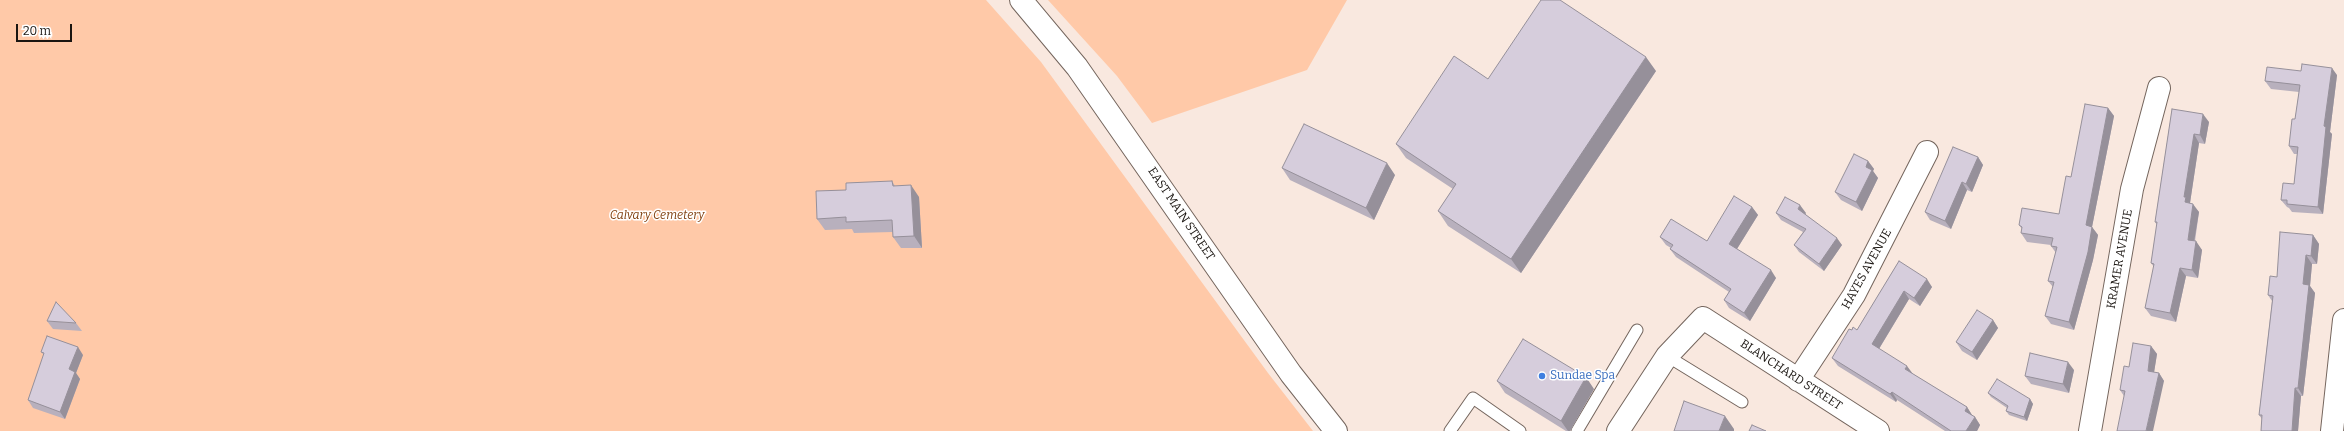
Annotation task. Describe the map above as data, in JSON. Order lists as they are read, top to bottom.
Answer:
{
  "streets": {
    "street": [
      "EAST MAIN STREET",
      "KRAMER AVENUE",
      "HAYES AVENUE",
      "BLANCHARD STREET"
    ]
  },
  "crossings": [
    ["HAYES AVENUE", "BLANCHARD STREET"]
  ],
  "parks": ["Calvary Cemetery"],
  "places": ["Sundae Spa"],
  "scale_bar": "20 m"
}
